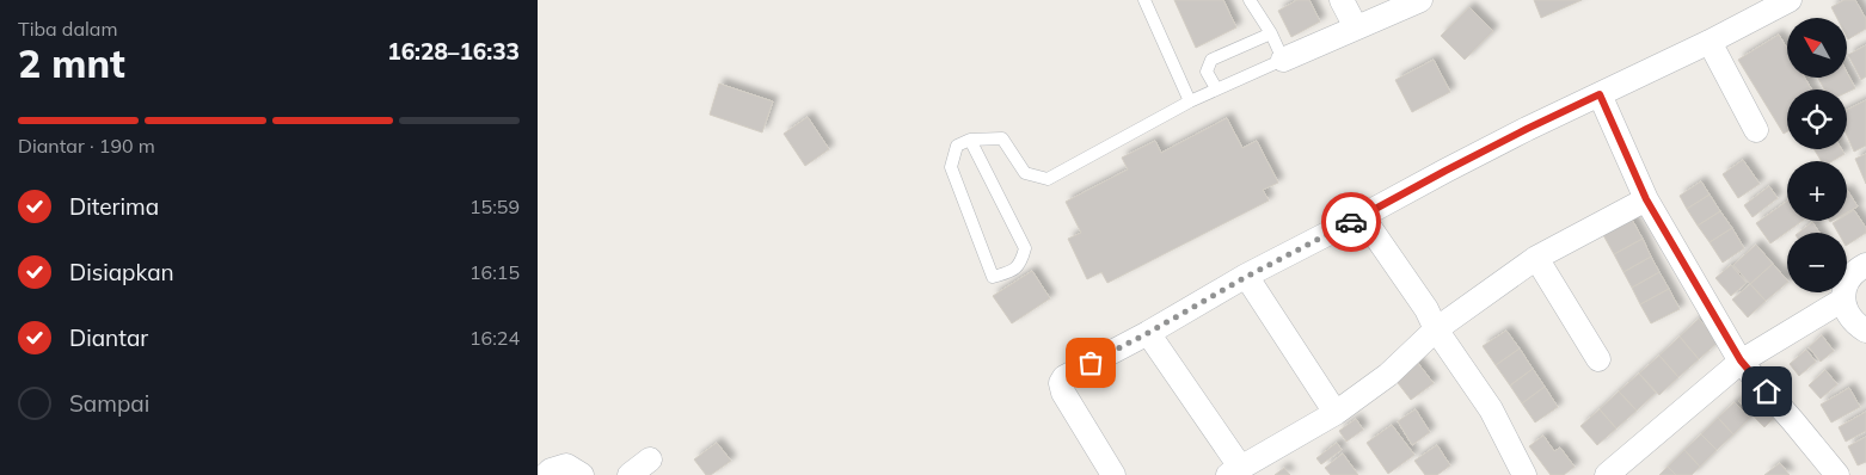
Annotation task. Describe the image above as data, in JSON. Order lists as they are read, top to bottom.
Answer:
{
  "north": "top left",
  "page": {
    "heading": ["2 mnt", "Tiba dalam", "16:28–16:33"],
    "map_buttons": ["+", "−"],
    "bar": "Diantar · 190 m",
    "list": [
      ["Diterima", "15:59"],
      ["Disiapkan", "16:15"],
      ["Diantar", "16:24"],
      "Sampai"
    ]
  }
}
